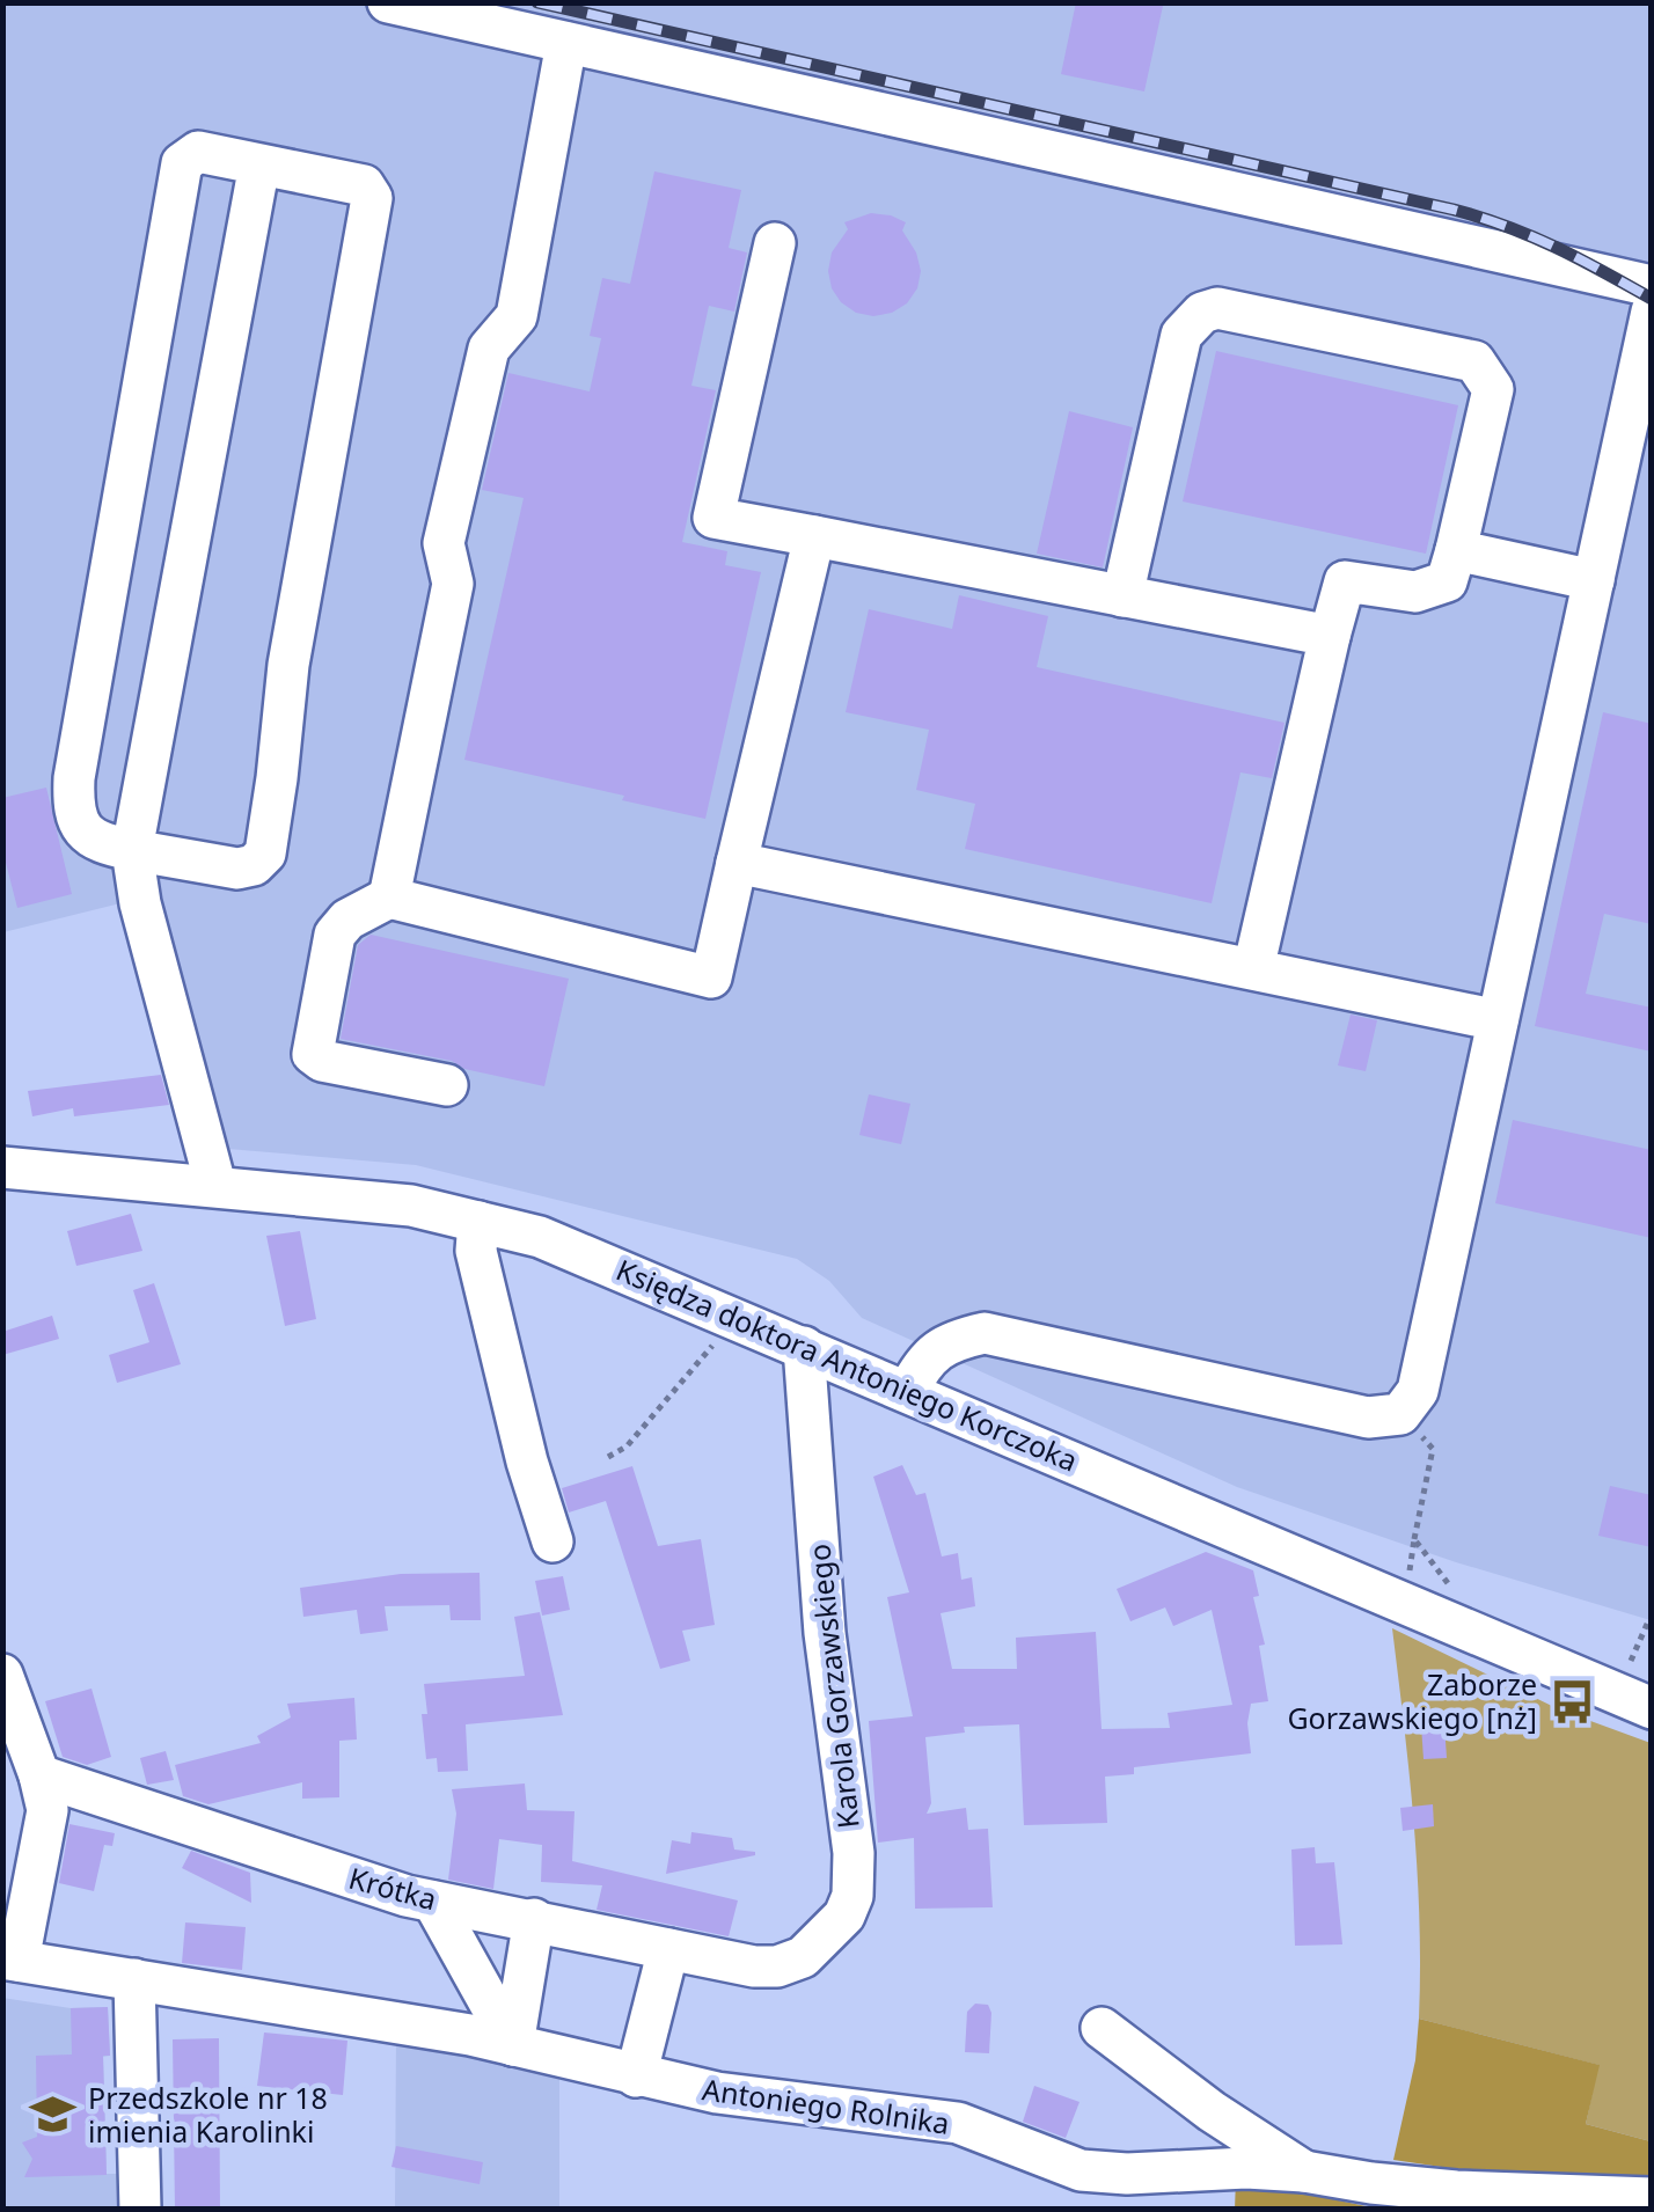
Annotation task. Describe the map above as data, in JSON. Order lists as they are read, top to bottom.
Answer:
{
  "streets": {
    "street": [
      "Księdza doktora Antoniego Korczoka",
      "Karola Gorzawskiego",
      "Krótka",
      "Antoniego Rolnika"
    ]
  },
  "crossings": [
    ["Księdza doktora Antoniego Korczoka", "Karola Gorzawskiego"],
    ["Karola Gorzawskiego", "Krótka"]
  ],
  "places": {
    "bus stop": ["Zaborze Gorzawskiego [nż]"],
    "school or university": ["Przedszkole nr 18 imienia Karolinki"]
  }
}
